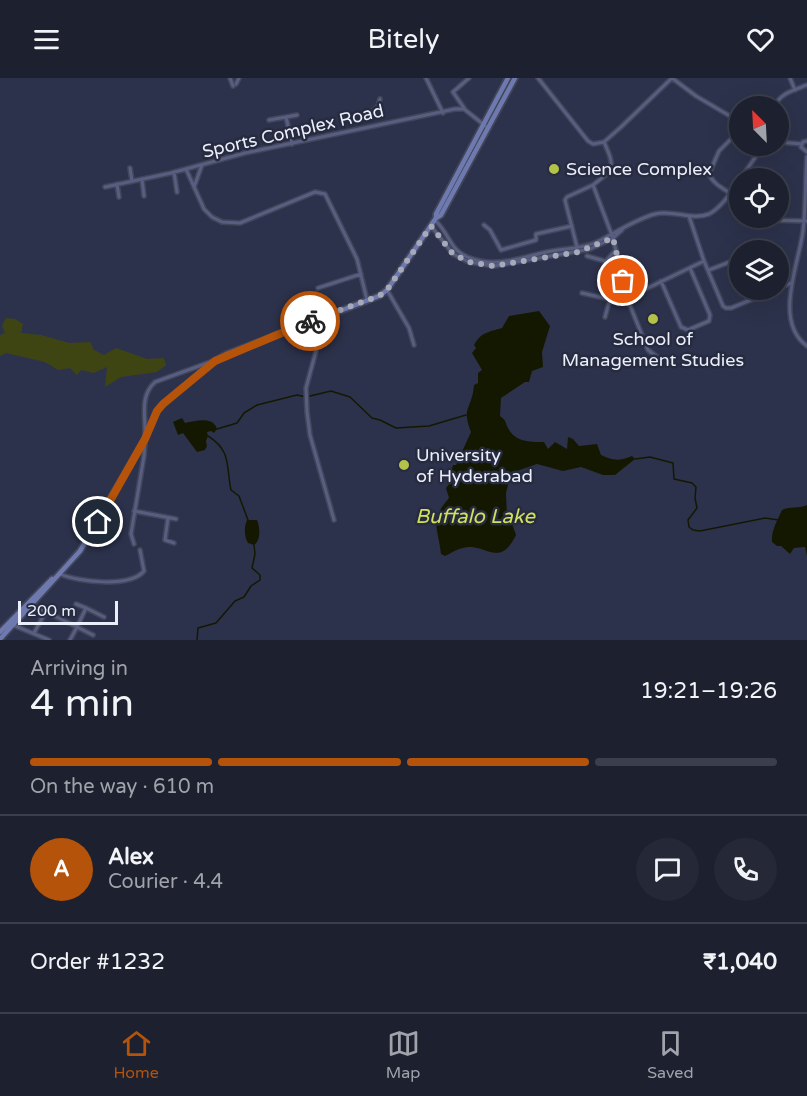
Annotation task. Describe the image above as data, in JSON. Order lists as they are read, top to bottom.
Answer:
{
  "streets": {
    "street": ["Sports Complex Road"]
  },
  "water": ["Buffalo Lake"],
  "places": ["Science Complex", "School of Management Studies", "University of Hyderabad"],
  "scale_bar": "200 m",
  "north": "top left",
  "page": {
    "header": "Bitely",
    "scale": "200 m",
    "heading": ["4 min", "Arriving in", "19:21–19:26"],
    "panel": [
      "Alex",
      "Courier · 4.4",
      "Order #1232",
      "₹1,040"
    ],
    "bar": "On the way · 610 m",
    "round": "A",
    "tabs": ["Home", "Map", "Saved"]
  }
}
